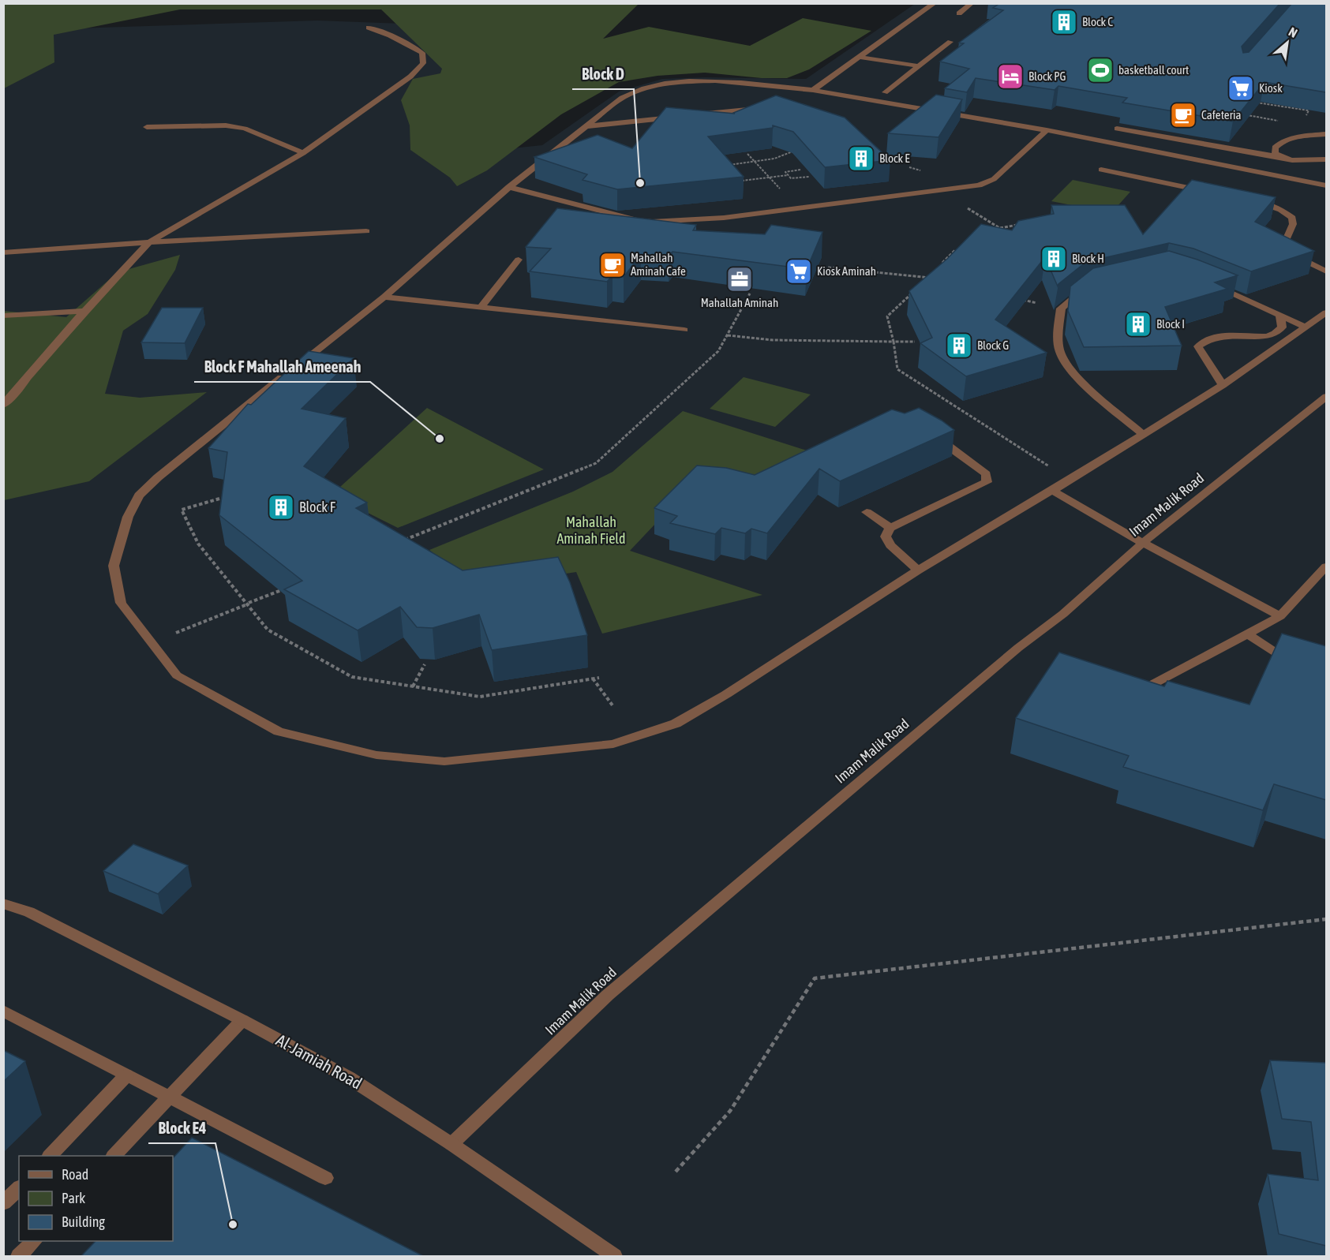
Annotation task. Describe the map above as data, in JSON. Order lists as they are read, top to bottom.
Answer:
{
  "streets": {
    "street": ["Imam Malik Road", "Al-Jamiah Road"]
  },
  "crossings": [
    ["Imam Malik Road", "Al-Jamiah Road"]
  ],
  "parks": ["Mahallah Aminah Field"],
  "places": {
    "building": [
      "Block C",
      "Block E",
      "Block H",
      "Block I",
      "Block G",
      "Block F"
    ],
    "sports": ["basketball court"],
    "hotel": ["Block PG"],
    "supermarket": ["Kiosk", "Kiosk Aminah"],
    "cafe": ["Cafeteria", "Mahallah Aminah Cafe"],
    "other": ["Block D", "Block F Mahallah Ameenah", "Block E4"],
    "office": ["Mahallah Aminah"]
  },
  "legend": ["Road", "Park", "Building"],
  "north": "top right"
}
